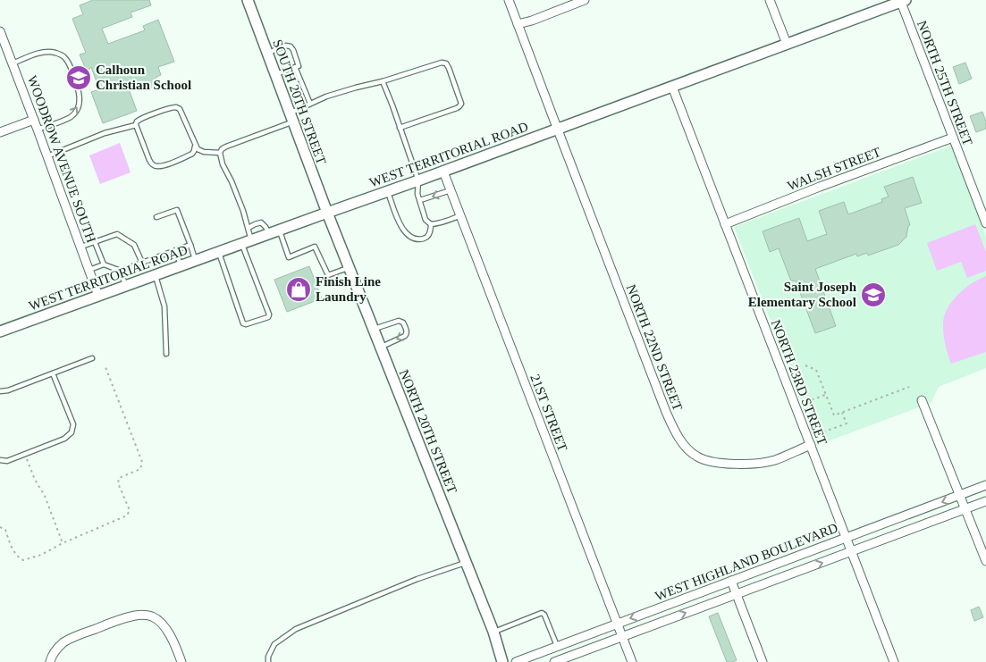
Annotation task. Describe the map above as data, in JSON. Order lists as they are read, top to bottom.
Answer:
{
  "streets": {
    "street": [
      "NORTH 25TH STREET",
      "SOUTH 20TH STREET",
      "WEST TERRITORIAL ROAD",
      "WOODROW AVENUE SOUTH",
      "WALSH STREET",
      "NORTH 22ND STREET",
      "NORTH 23RD STREET",
      "21ST STREET",
      "NORTH 20TH STREET",
      "WEST HIGHLAND BOULEVARD"
    ]
  },
  "crossings": [
    ["NORTH 25TH STREET", "WEST TERRITORIAL ROAD"],
    ["NORTH 25TH STREET", "WALSH STREET"],
    ["SOUTH 20TH STREET", "WEST TERRITORIAL ROAD"],
    ["SOUTH 20TH STREET", "NORTH 20TH STREET"],
    ["WEST TERRITORIAL ROAD", "WOODROW AVENUE SOUTH"],
    ["WEST TERRITORIAL ROAD", "NORTH 22ND STREET"],
    ["WEST TERRITORIAL ROAD", "NORTH 23RD STREET"],
    ["WEST TERRITORIAL ROAD", "21ST STREET"],
    ["WEST TERRITORIAL ROAD", "NORTH 20TH STREET"],
    ["WALSH STREET", "NORTH 23RD STREET"],
    ["NORTH 22ND STREET", "NORTH 23RD STREET"],
    ["NORTH 23RD STREET", "WEST HIGHLAND BOULEVARD"],
    ["21ST STREET", "WEST HIGHLAND BOULEVARD"]
  ],
  "places": {
    "school or university": ["Calhoun Christian School", "Saint Joseph Elementary School"],
    "shop": ["Finish Line Laundry"]
  }
}
